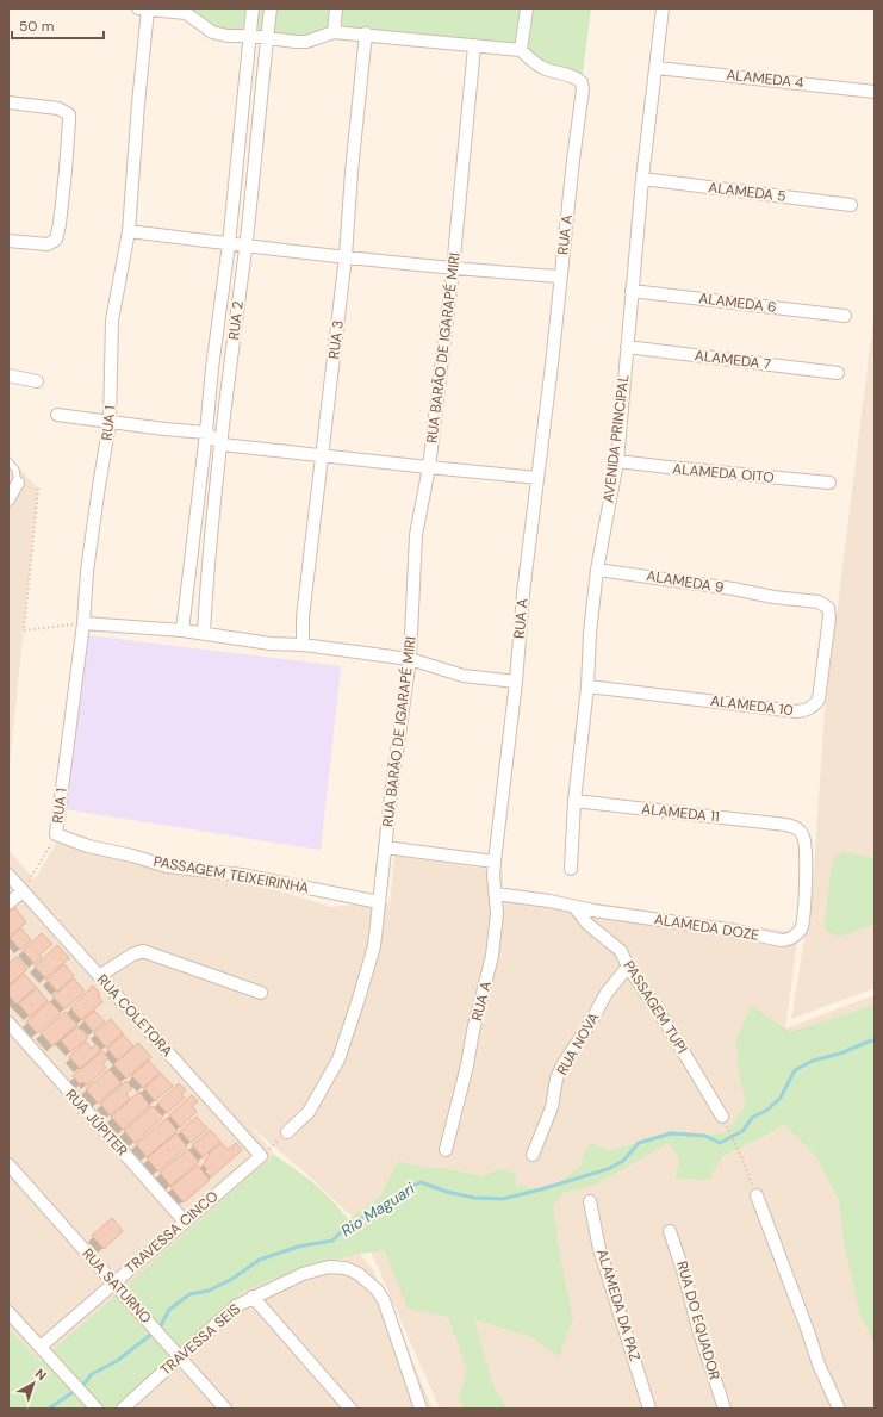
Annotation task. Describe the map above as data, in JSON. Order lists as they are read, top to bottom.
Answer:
{
  "streets": {
    "street": [
      "ALAMEDA 4",
      "ALAMEDA 5",
      "RUA A",
      "ALAMEDA 6",
      "RUA 2",
      "RUA 3",
      "RUA BARÃO DE IGARAPÉ MIRI",
      "ALAMEDA 7",
      "RUA 1",
      "AVENIDA PRINCIPAL",
      "ALAMEDA OITO",
      "ALAMEDA 9",
      "ALAMEDA 10",
      "ALAMEDA 11",
      "PASSAGEM TEIXEIRINHA",
      "ALAMEDA DOZE",
      "PASSAGEM TUPI",
      "RUA COLETORA",
      "RUA NOVA",
      "RUA JÚPITER",
      "TRAVESSA CINCO",
      "RUA SATURNO",
      "ALAMEDA DA PAZ",
      "RUA DO EQUADOR",
      "TRAVESSA SEIS"
    ]
  },
  "crossings": [
    ["ALAMEDA 4", "AVENIDA PRINCIPAL"],
    ["ALAMEDA 5", "AVENIDA PRINCIPAL"],
    ["RUA A", "ALAMEDA DOZE"],
    ["ALAMEDA 6", "AVENIDA PRINCIPAL"],
    ["RUA BARÃO DE IGARAPÉ MIRI", "PASSAGEM TEIXEIRINHA"],
    ["ALAMEDA 7", "AVENIDA PRINCIPAL"],
    ["RUA 1", "PASSAGEM TEIXEIRINHA"],
    ["AVENIDA PRINCIPAL", "ALAMEDA OITO"],
    ["AVENIDA PRINCIPAL", "ALAMEDA 9"],
    ["AVENIDA PRINCIPAL", "ALAMEDA 10"],
    ["AVENIDA PRINCIPAL", "ALAMEDA 11"],
    ["ALAMEDA 9", "ALAMEDA 10"],
    ["ALAMEDA 11", "ALAMEDA DOZE"],
    ["ALAMEDA DOZE", "PASSAGEM TUPI"],
    ["PASSAGEM TUPI", "RUA NOVA"],
    ["RUA COLETORA", "TRAVESSA CINCO"],
    ["RUA JÚPITER", "TRAVESSA CINCO"],
    ["TRAVESSA CINCO", "RUA SATURNO"],
    ["RUA SATURNO", "TRAVESSA SEIS"]
  ],
  "water": ["Rio Maguari"],
  "scale_bar": "50 m",
  "north": "top right"
}
